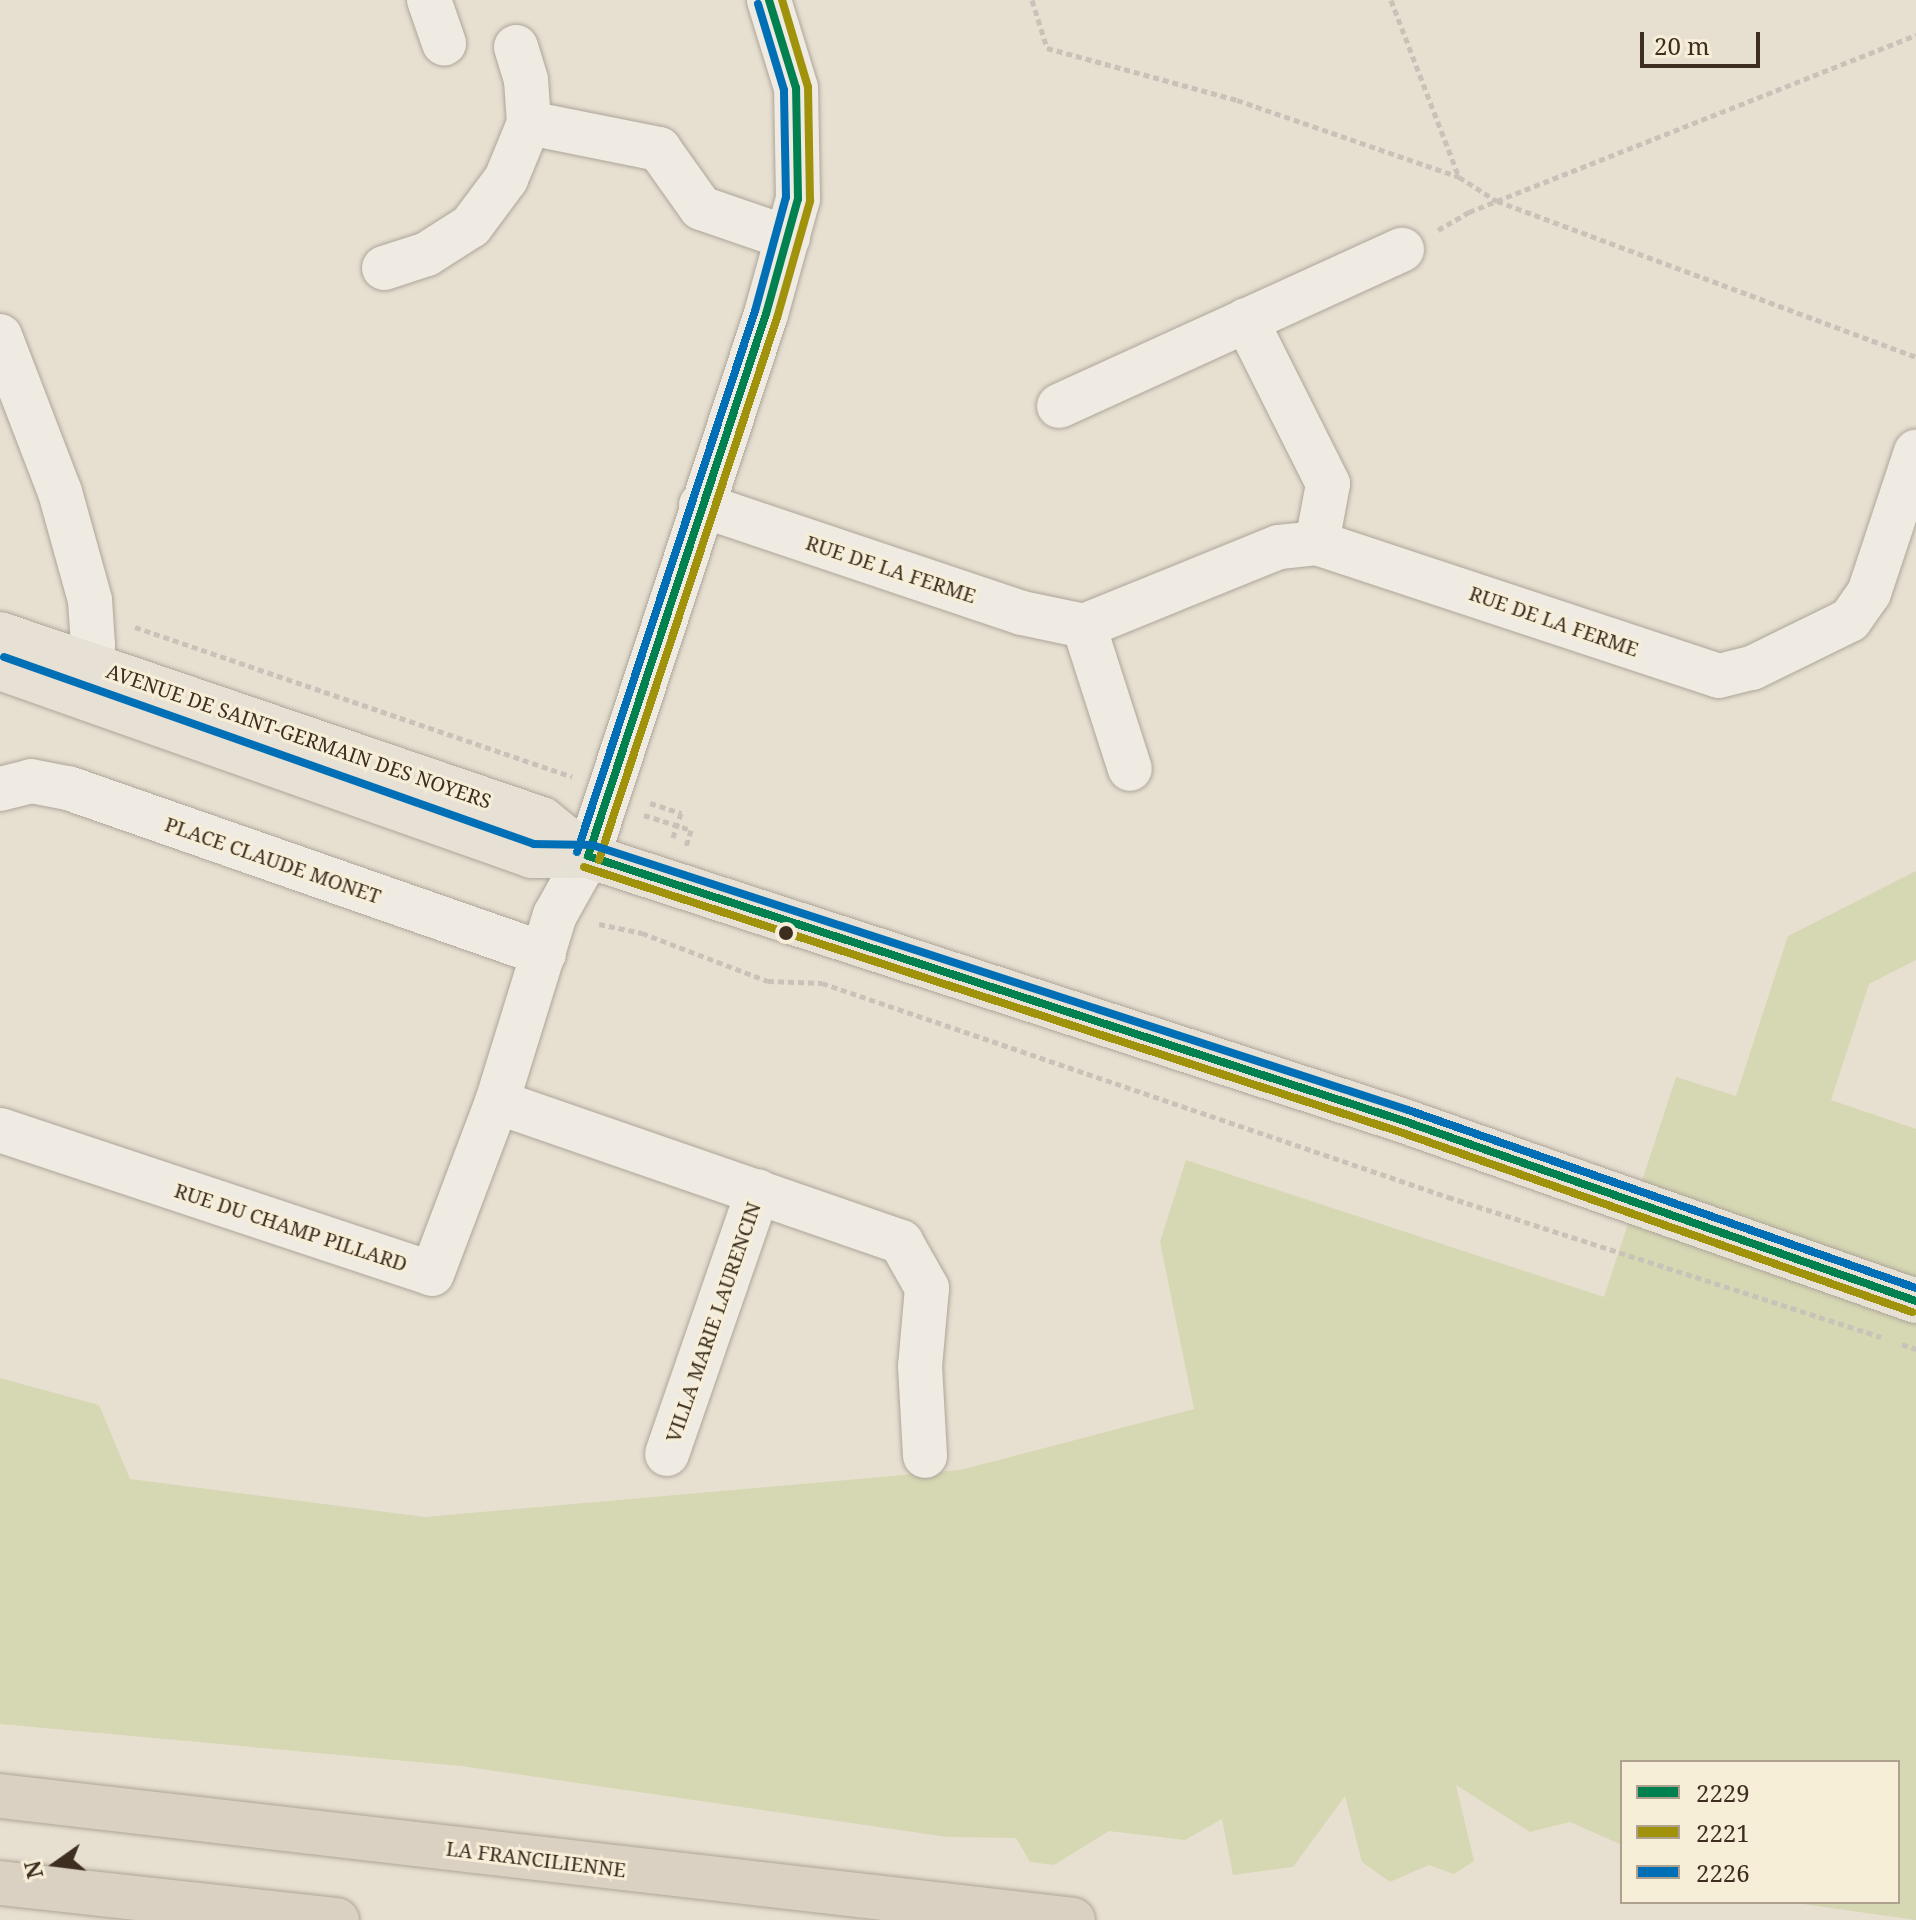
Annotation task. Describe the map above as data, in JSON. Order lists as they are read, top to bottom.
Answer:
{
  "streets": {
    "highway": ["LA FRANCILIENNE"],
    "main road": ["AVENUE DE SAINT-GERMAIN DES NOYERS"],
    "street": [
      "RUE DE LA FERME",
      "PLACE CLAUDE MONET",
      "RUE DU CHAMP PILLARD",
      "VILLA MARIE LAURENCIN"
    ]
  },
  "crossings": [
    ["RUE DE LA FERME", "RUE DU CHAMP PILLARD"],
    ["AVENUE DE SAINT-GERMAIN DES NOYERS", "RUE DU CHAMP PILLARD"],
    ["PLACE CLAUDE MONET", "RUE DU CHAMP PILLARD"],
    ["RUE DU CHAMP PILLARD", "VILLA MARIE LAURENCIN"]
  ],
  "lines": ["transit line 2229", "transit line 2221", "transit line 2226"],
  "legend": ["2229", "2221", "2226"],
  "scale_bar": "20 m",
  "north": "left"
}
